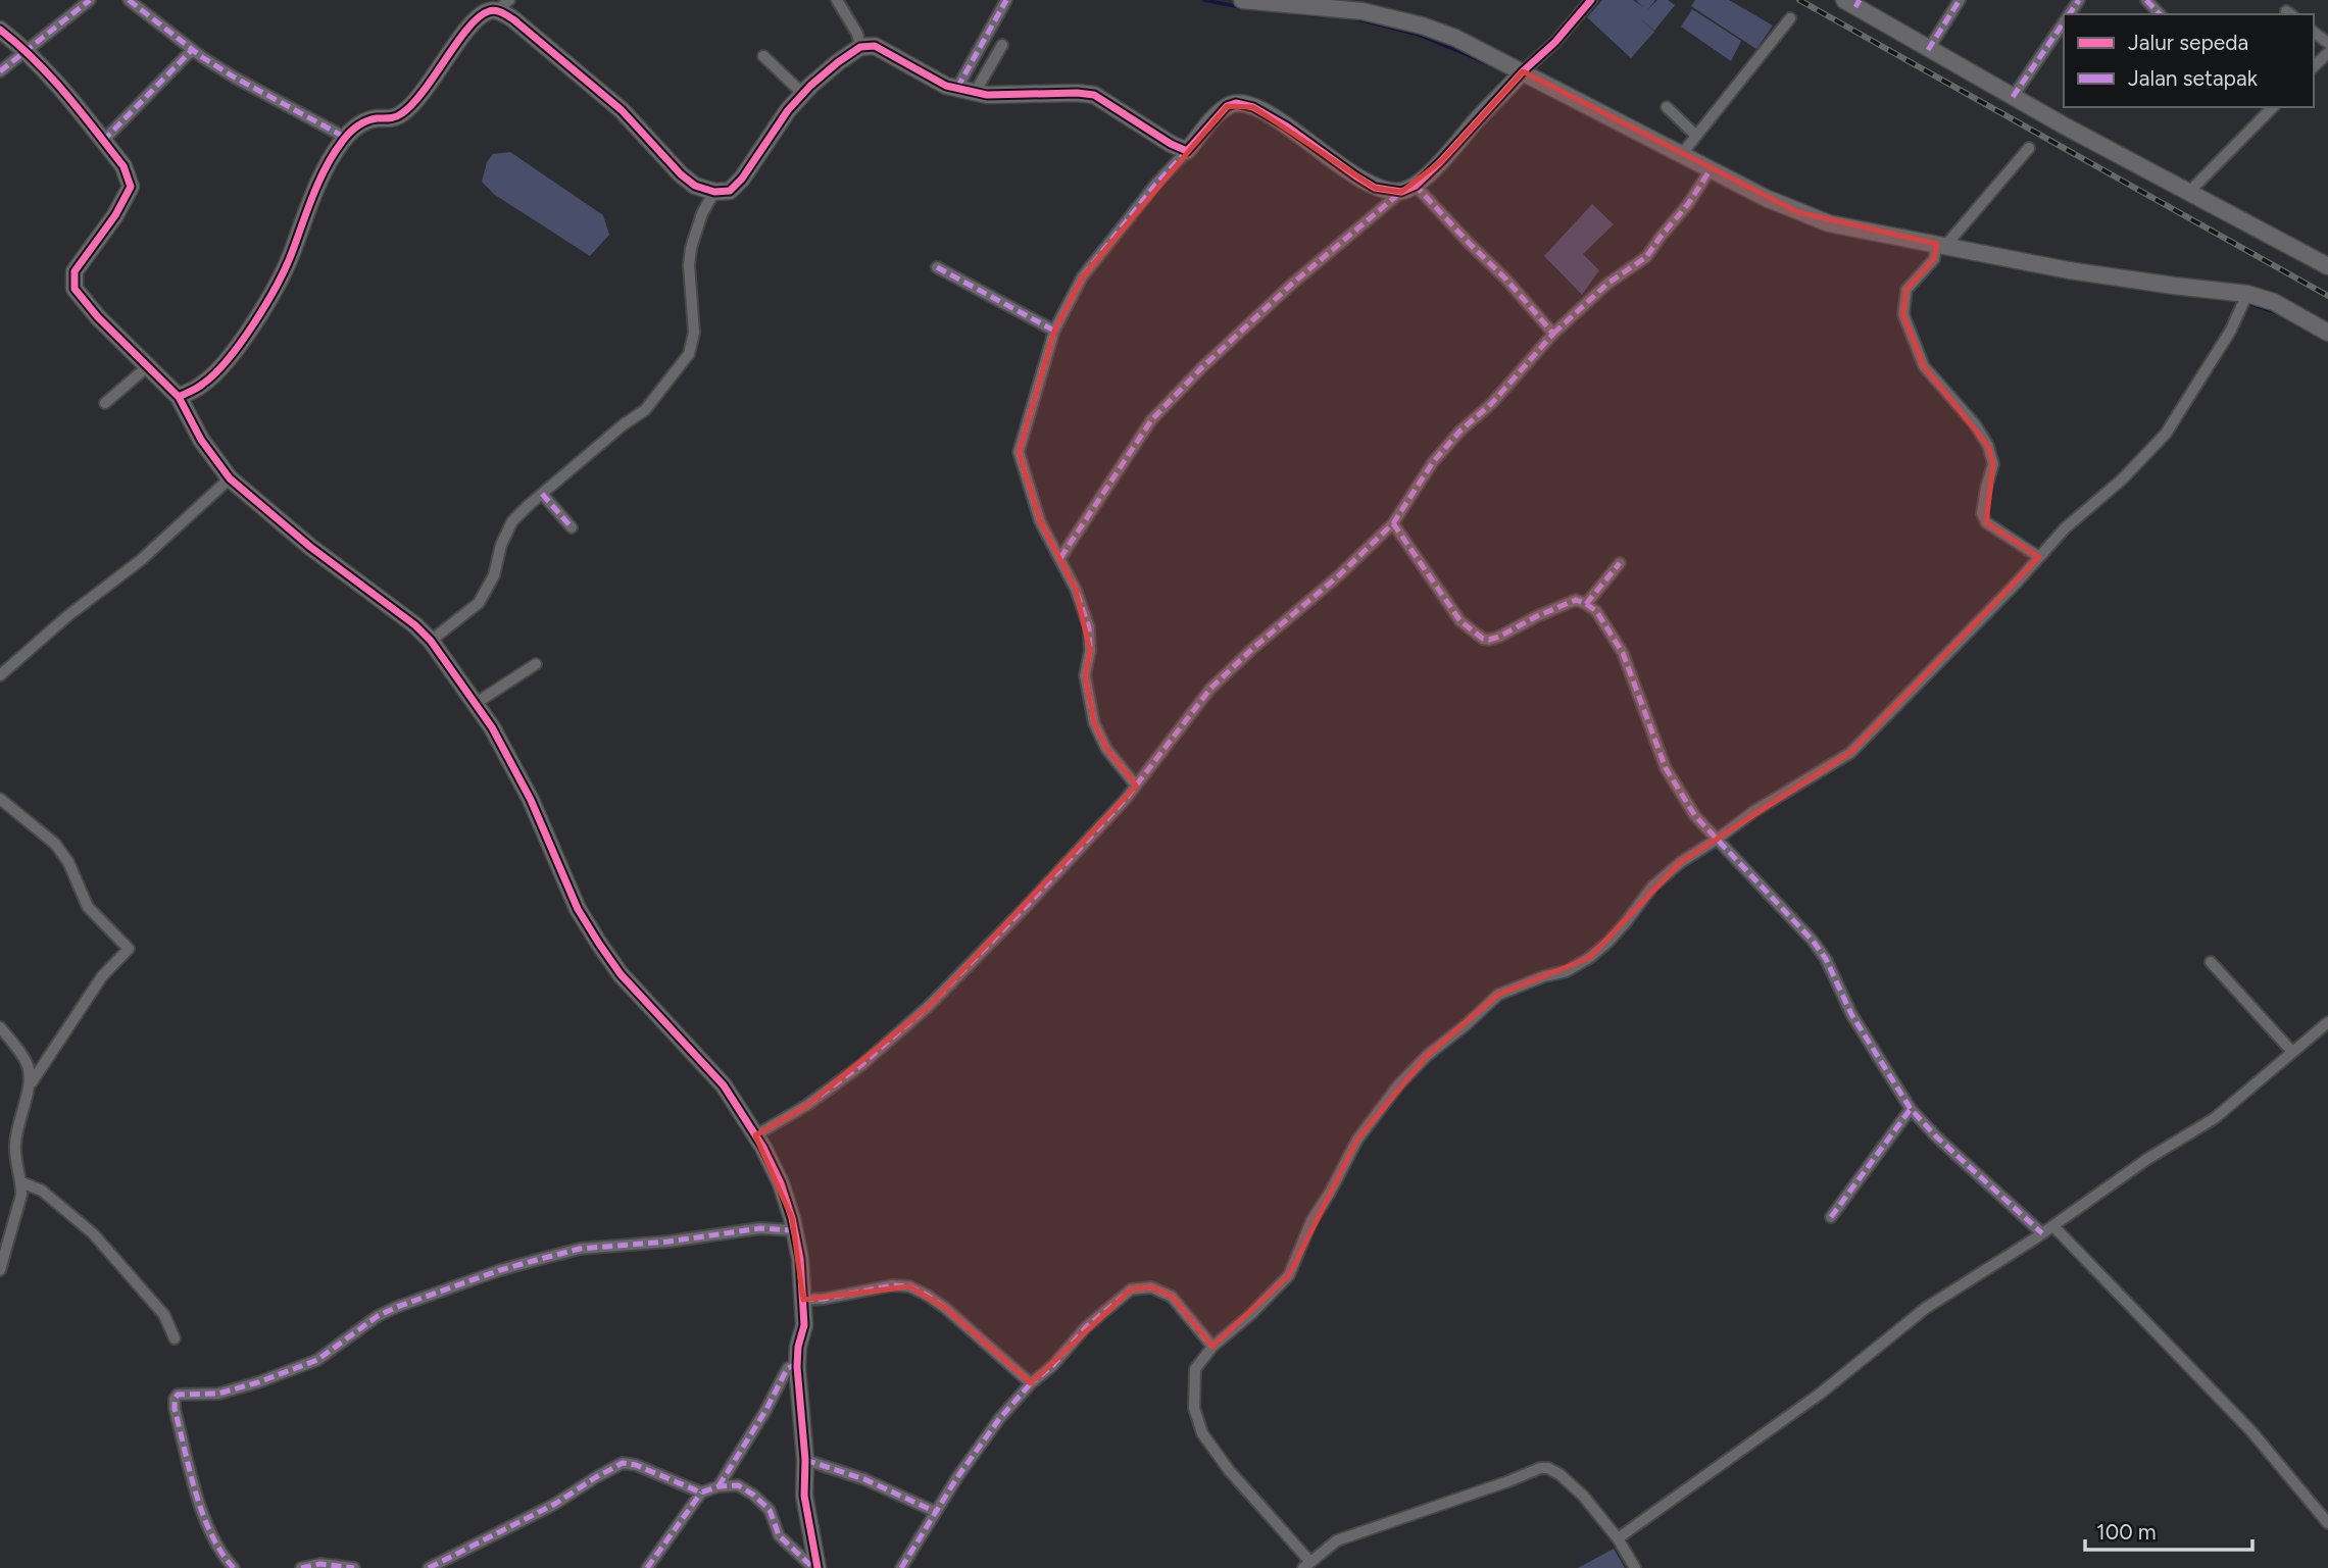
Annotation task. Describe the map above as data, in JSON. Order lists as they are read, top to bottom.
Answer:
{
  "legend": ["Jalur sepeda", "Jalan setapak"],
  "scale_bar": "100 m"
}
